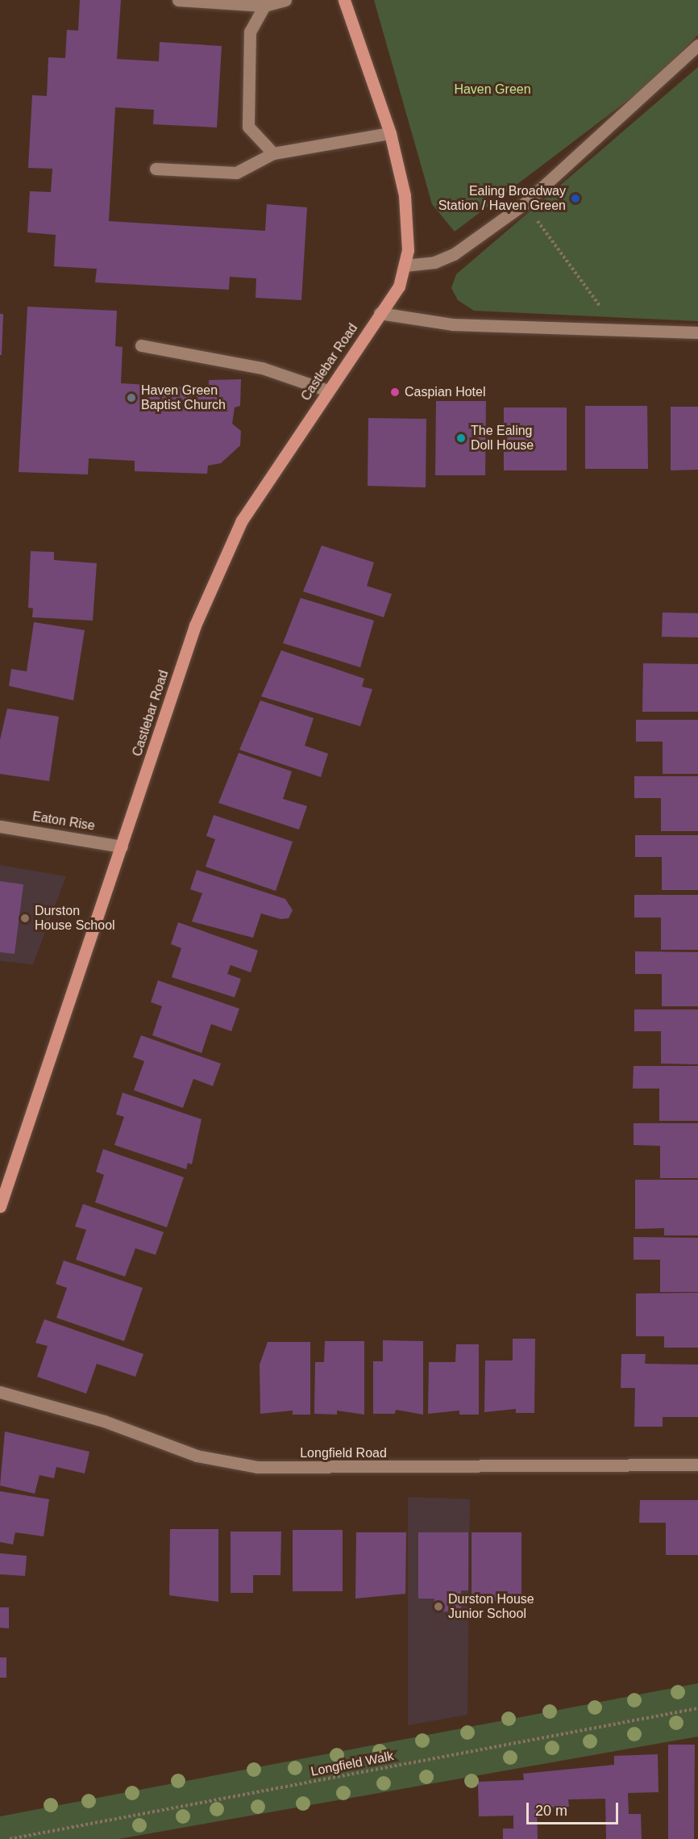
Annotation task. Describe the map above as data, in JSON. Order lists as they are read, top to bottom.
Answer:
{
  "streets": {
    "main road": ["Castlebar Road"],
    "street": ["Eaton Rise", "Longfield Road"],
    "path": ["Longfield Walk"]
  },
  "crossings": [
    ["Castlebar Road", "Eaton Rise"]
  ],
  "parks": ["Haven Green"],
  "places": [
    "Ealing Broadway Station / Haven Green",
    "Caspian Hotel",
    "Haven Green Baptist Church",
    "The Ealing Doll House",
    "Durston House School",
    "Durston House Junior School"
  ],
  "scale_bar": "20 m"
}
